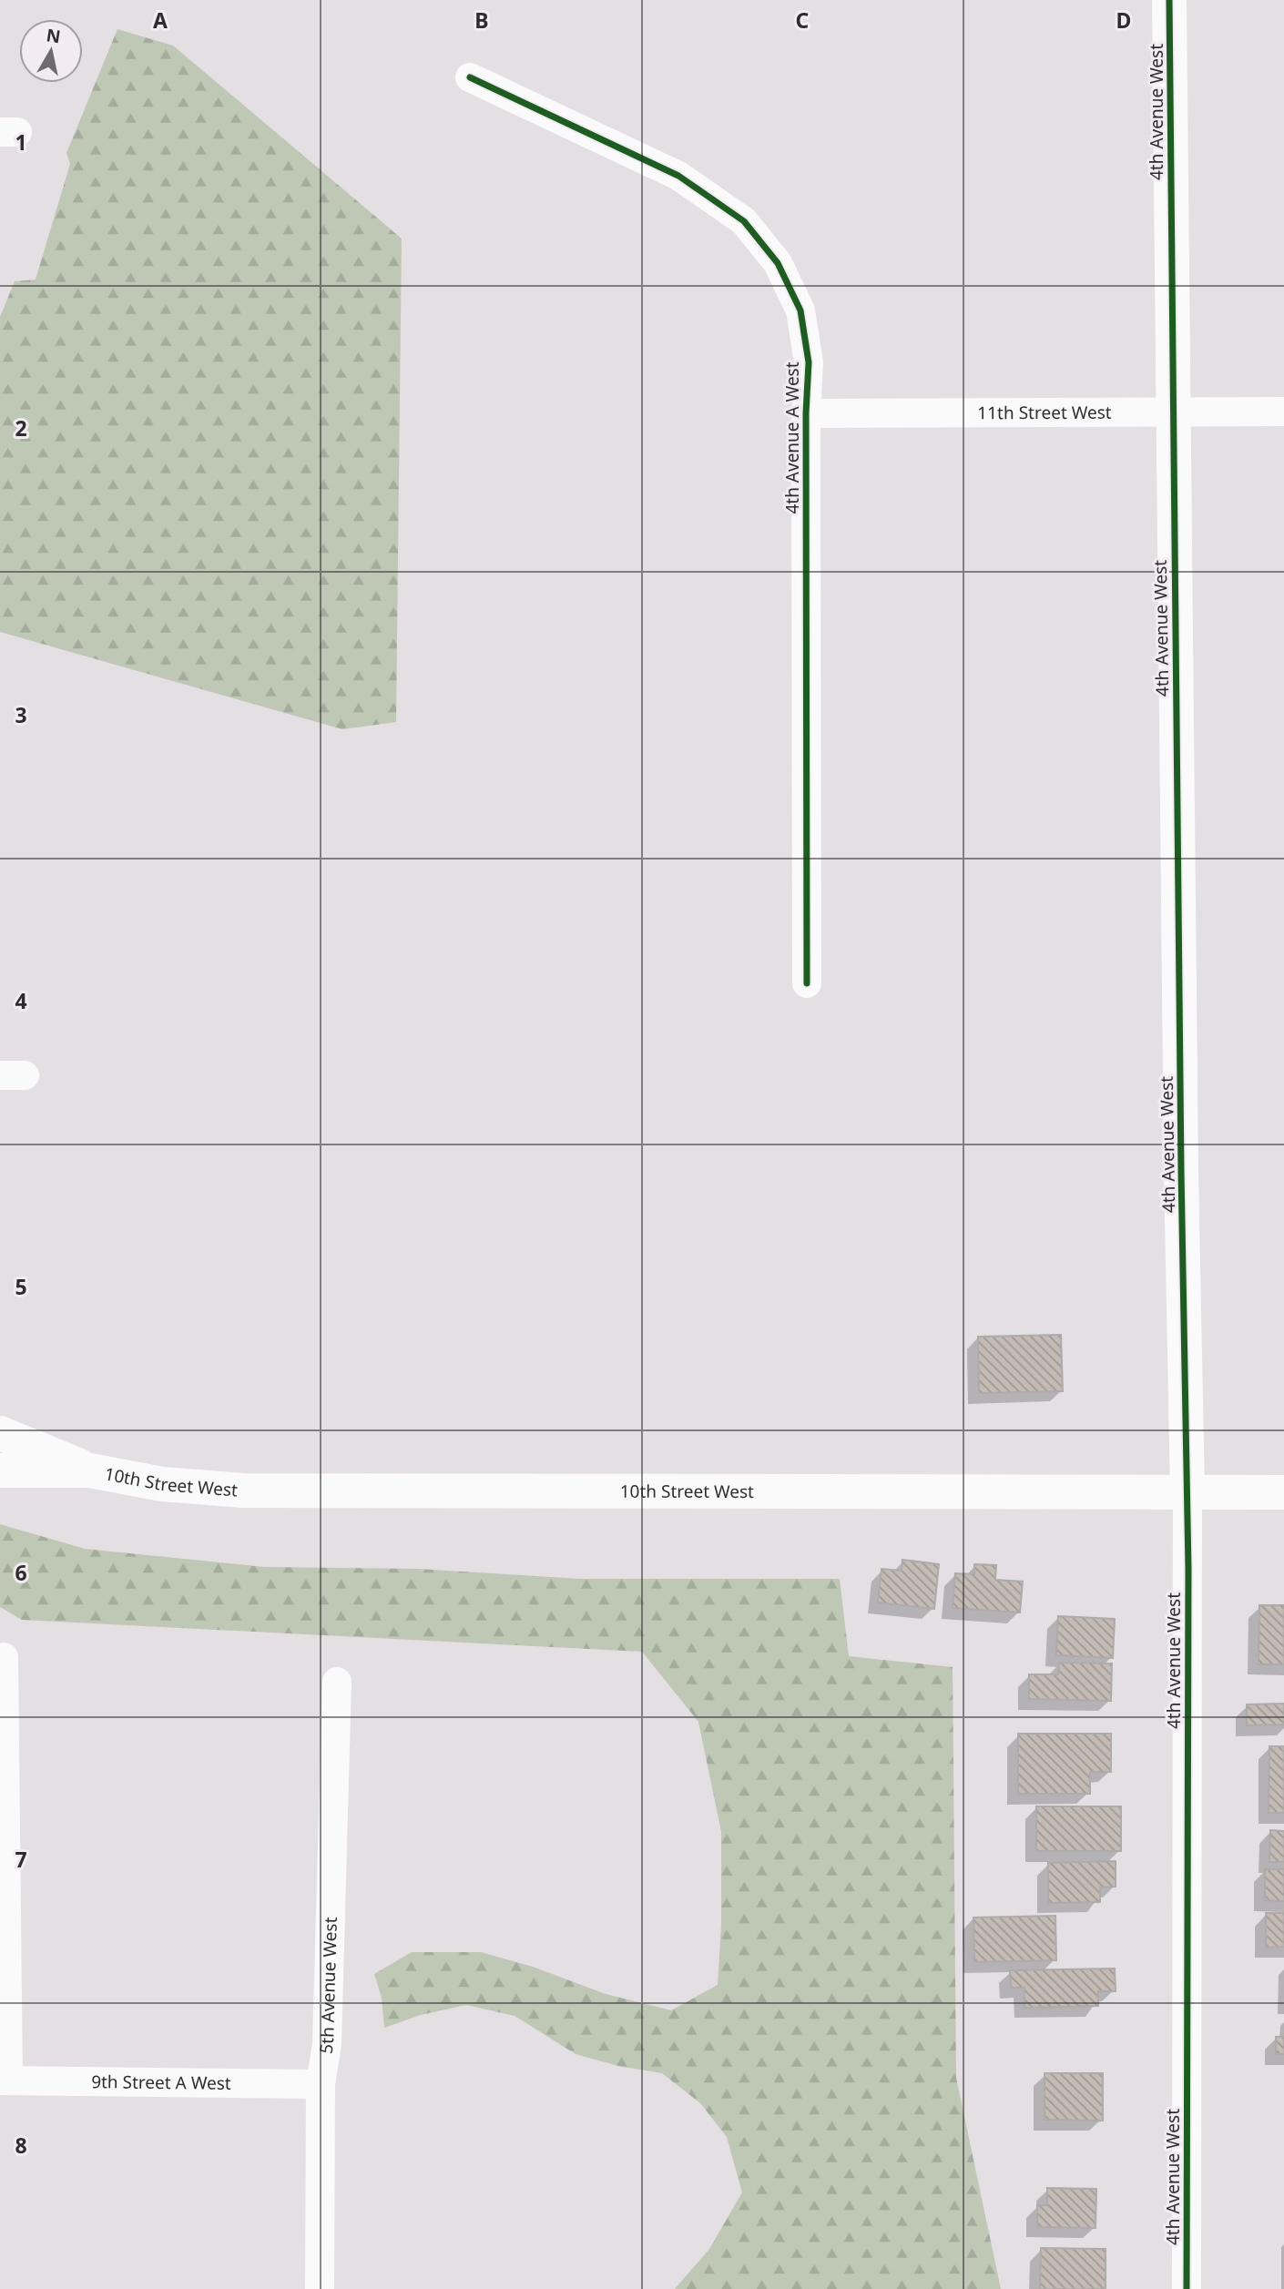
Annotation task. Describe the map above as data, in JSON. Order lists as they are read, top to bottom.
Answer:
{
  "streets": {
    "street": [
      "4th Avenue West",
      "11th Street West",
      "4th Avenue A West",
      "10th Street West",
      "5th Avenue West",
      "9th Street A West"
    ]
  },
  "crossings": [
    ["4th Avenue West", "11th Street West"],
    ["4th Avenue West", "10th Street West"],
    ["11th Street West", "4th Avenue A West"],
    ["5th Avenue West", "9th Street A West"]
  ],
  "north": "top",
  "grid": {
    "columns": [
      "A",
      "B",
      "C",
      "D"
    ],
    "rows": [
      "1",
      "2",
      "3",
      "4",
      "5",
      "6",
      "7",
      "8"
    ]
  }
}
